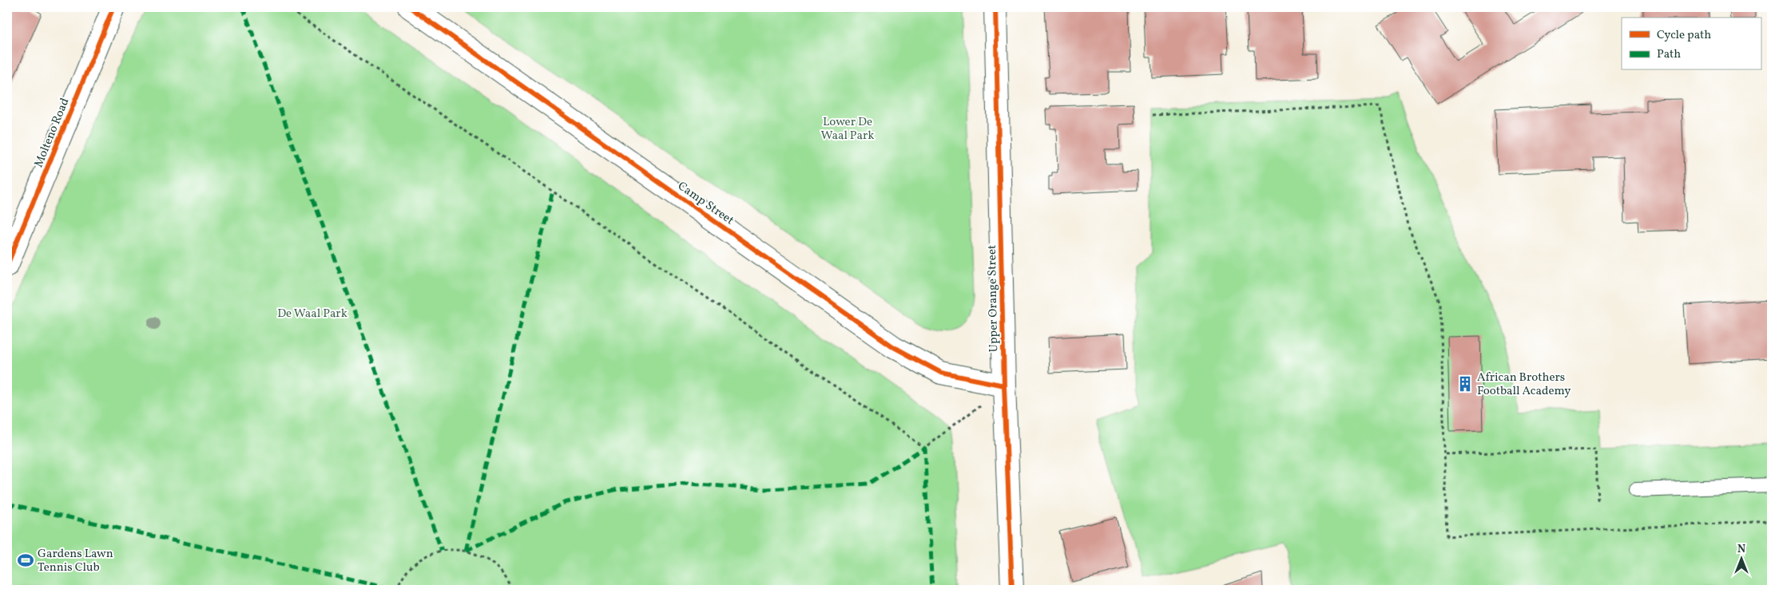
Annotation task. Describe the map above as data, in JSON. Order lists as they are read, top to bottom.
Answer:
{
  "streets": {
    "street": ["Molteno Road", "Camp Street", "Upper Orange Street"]
  },
  "crossings": [
    ["Camp Street", "Upper Orange Street"]
  ],
  "parks": ["Lower De Waal Park", "De Waal Park"],
  "places": {
    "building": ["African Brothers Football Academy"],
    "sports": ["Gardens Lawn Tennis Club"]
  },
  "legend": ["Cycle path", "Path"],
  "north": "top"
}
